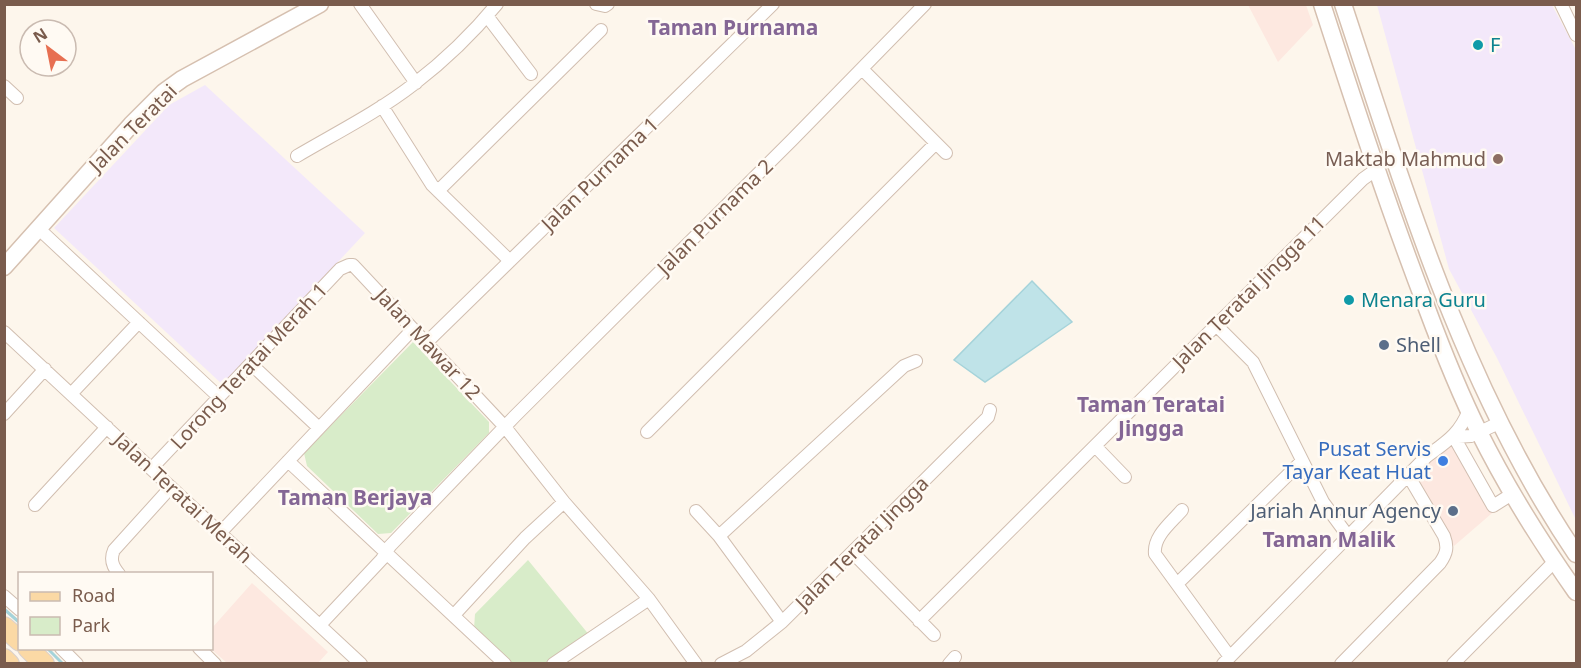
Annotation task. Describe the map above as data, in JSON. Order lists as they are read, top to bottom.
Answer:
{
  "streets": {
    "main road": ["Jalan Teratai"],
    "street": [
      "Jalan Purnama 1",
      "Jalan Purnama 2",
      "Jalan Teratai Jingga 11",
      "Jalan Mawar 12",
      "Lorong Teratai Merah 1",
      "Jalan Teratai Merah",
      "Jalan Teratai Jingga"
    ]
  },
  "crossings": [
    ["Jalan Purnama 1", "Jalan Mawar 12"],
    ["Jalan Purnama 2", "Jalan Mawar 12"],
    ["Jalan Purnama 2", "Jalan Teratai Merah"],
    ["Jalan Mawar 12", "Lorong Teratai Merah 1"],
    ["Lorong Teratai Merah 1", "Jalan Teratai Merah"]
  ],
  "districts": [
    "Taman Purnama",
    "Taman Teratai Jingga",
    "Taman Berjaya",
    "Taman Malik"
  ],
  "places": [
    "F",
    "Maktab Mahmud",
    "Menara Guru",
    "Shell",
    "Pusat Servis Tayar Keat Huat",
    "Jariah Annur Agency"
  ],
  "legend": ["Road", "Park"],
  "north": "top left"
}
